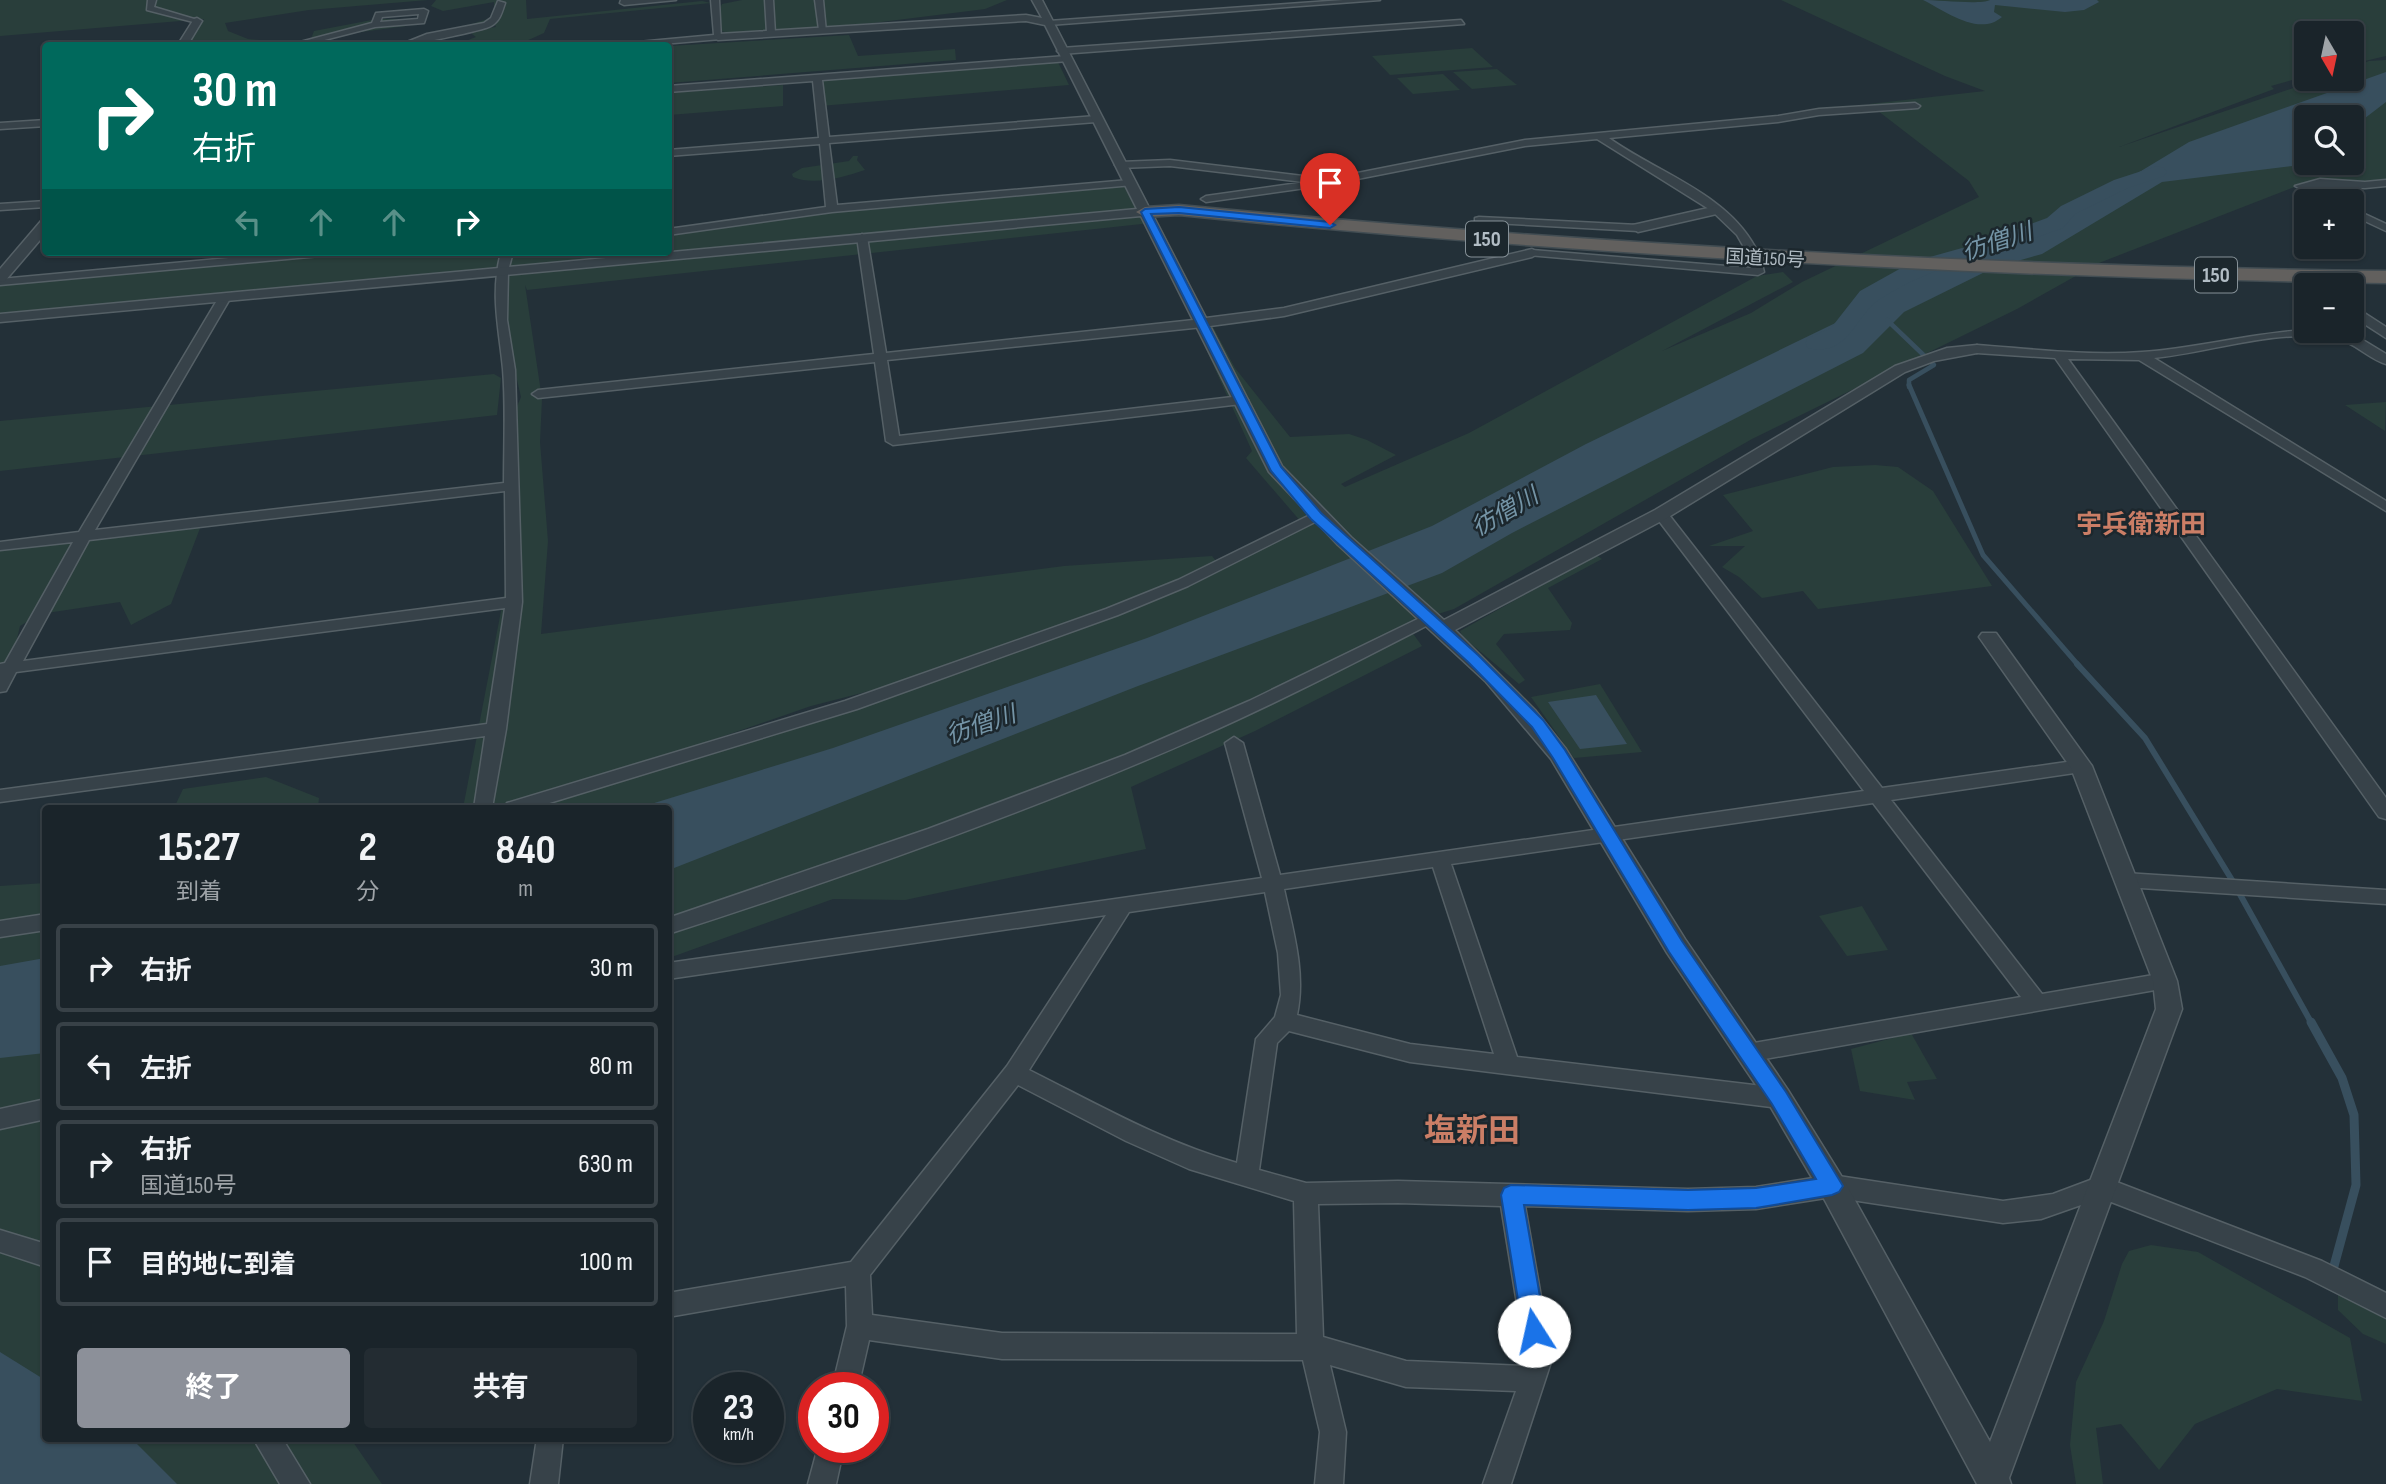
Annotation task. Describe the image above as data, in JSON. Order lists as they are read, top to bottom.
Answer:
{
  "streets": {
    "highway": ["150", "国道150号"]
  },
  "districts": ["宇兵衛新田", "塩新田"],
  "water": ["彷僧川"],
  "north": "bottom",
  "page": {
    "map_buttons": ["+", "−"],
    "turn": ["30 m", "右折"],
    "eta": [
      "15:27",
      "到着",
      "2",
      "分",
      "840",
      "m"
    ],
    "list": [
      {
        "name": "右折",
        "value": "30 m"
      },
      {
        "name": "左折",
        "value": "80 m"
      },
      {
        "name": "右折",
        "note": "国道150号",
        "value": "630 m"
      },
      {
        "name": "目的地に到着",
        "value": "100 m"
      }
    ],
    "buttons": ["終了", "共有"],
    "speed": "23 km/h",
    "limit": "30"
  }
}
